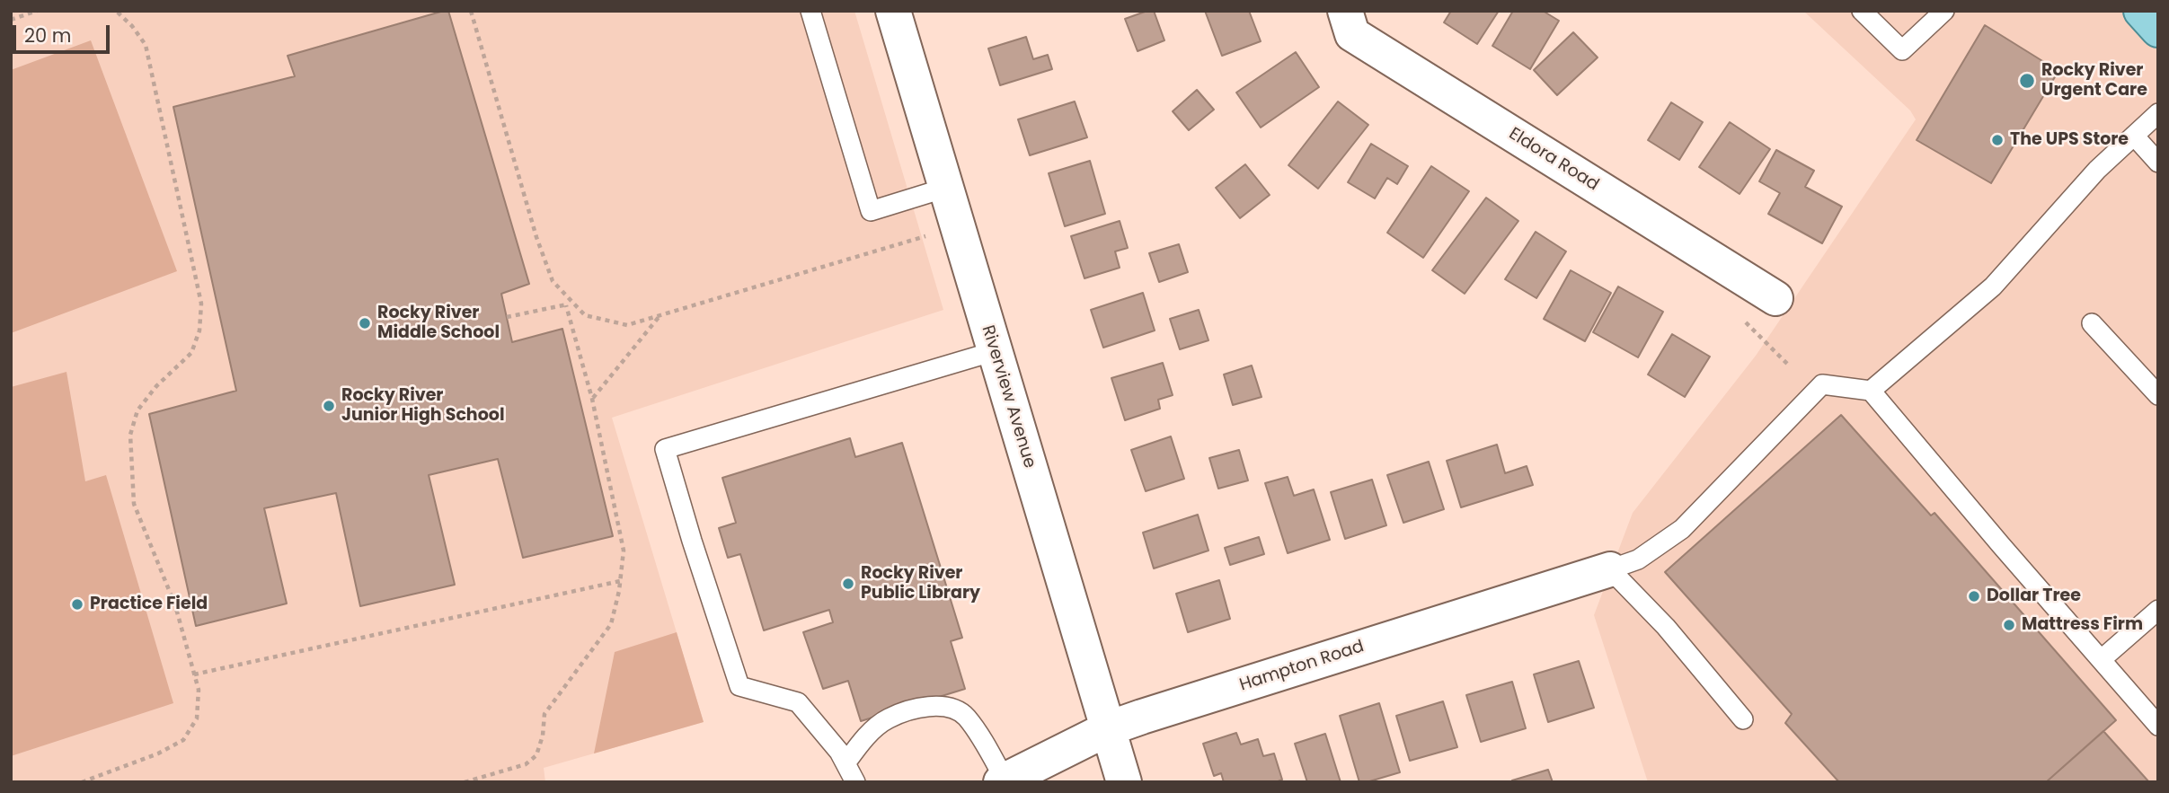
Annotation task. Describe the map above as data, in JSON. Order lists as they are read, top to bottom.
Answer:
{
  "streets": {
    "street": ["Eldora Road", "Riverview Avenue", "Hampton Road"]
  },
  "crossings": [
    ["Riverview Avenue", "Hampton Road"]
  ],
  "places": [
    "Rocky River Urgent Care",
    "The UPS Store",
    "Rocky River Middle School",
    "Rocky River Junior High School",
    "Rocky River Public Library",
    "Dollar Tree",
    "Practice Field",
    "Mattress Firm"
  ],
  "scale_bar": "20 m"
}
